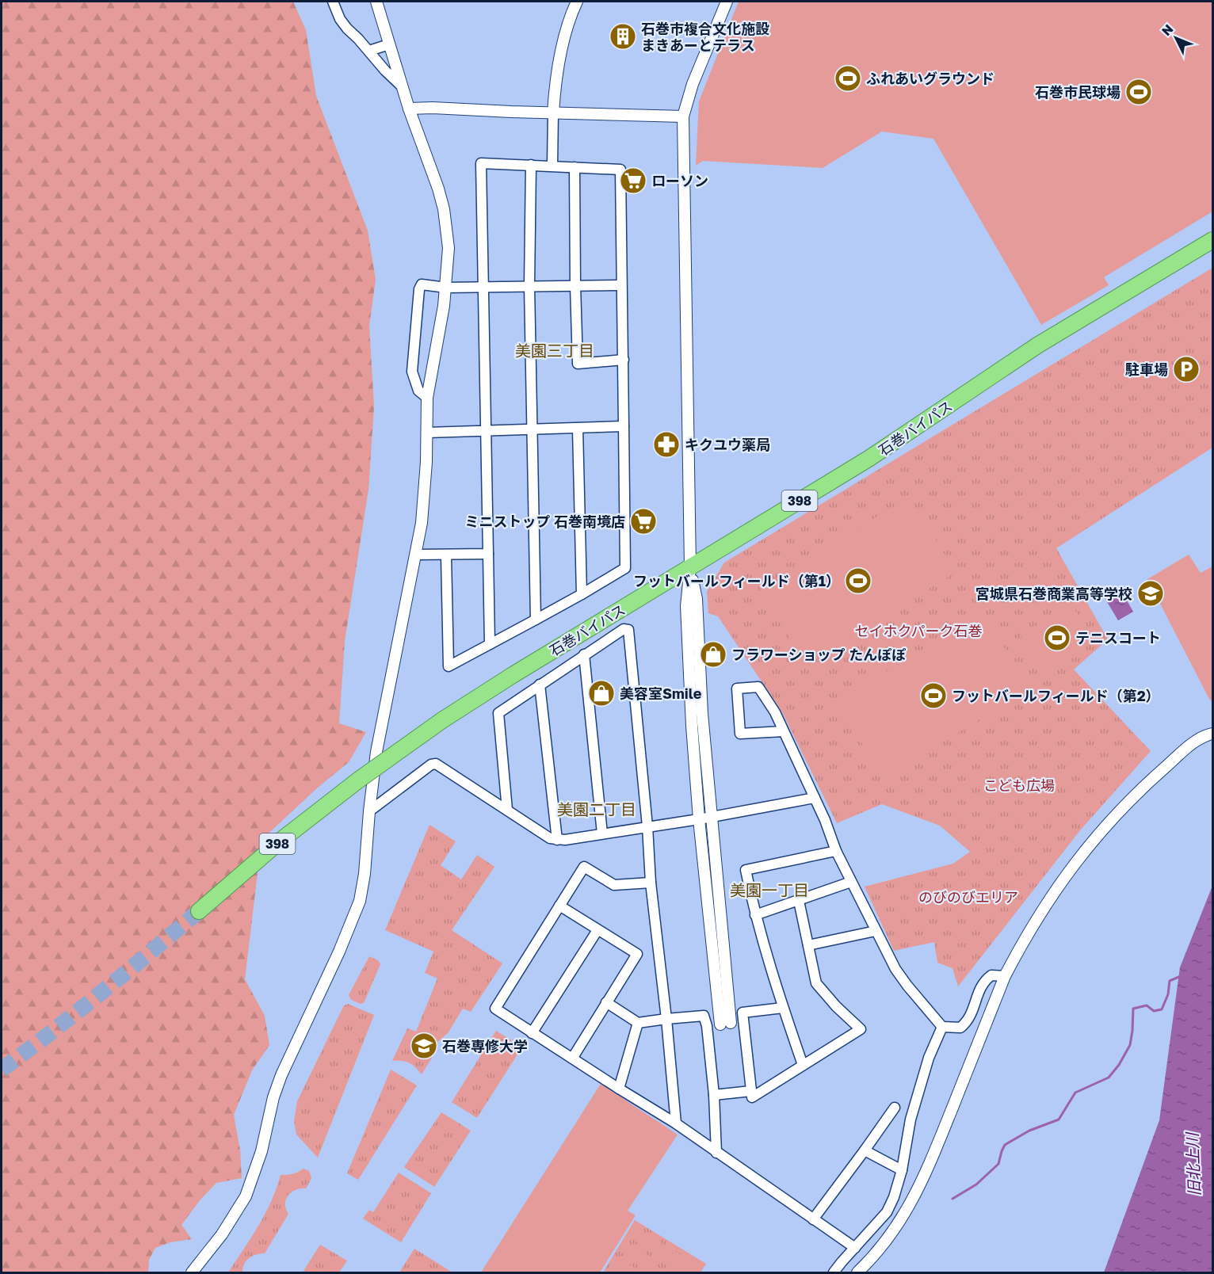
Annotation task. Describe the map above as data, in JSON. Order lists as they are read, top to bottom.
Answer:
{
  "streets": {
    "highway": ["石巻バイパス", "398"]
  },
  "districts": ["美園三丁目", "美園二丁目", "美園一丁目"],
  "water": ["旧北上川"],
  "parks": ["セイホクパーク石巻", "こども広場", "のびのびエリア"],
  "places": {
    "building": ["石巻市複合文化施設 まきあーとテラス"],
    "sports": [
      "ふれあいグラウンド",
      "石巻市民球場",
      "フットバールフィールド（第1）",
      "テニスコート",
      "フットバールフィールド（第2）"
    ],
    "supermarket": ["ローソン", "ミニストップ 石巻南境店"],
    "parking": ["駐車場"],
    "pharmacy": ["キクユウ薬局"],
    "school or university": ["宮城県石巻商業高等学校", "石巻専修大学"],
    "shop": ["フラワーショップ たんぽぽ", "美容室Smile"]
  },
  "north": "top left"
}
